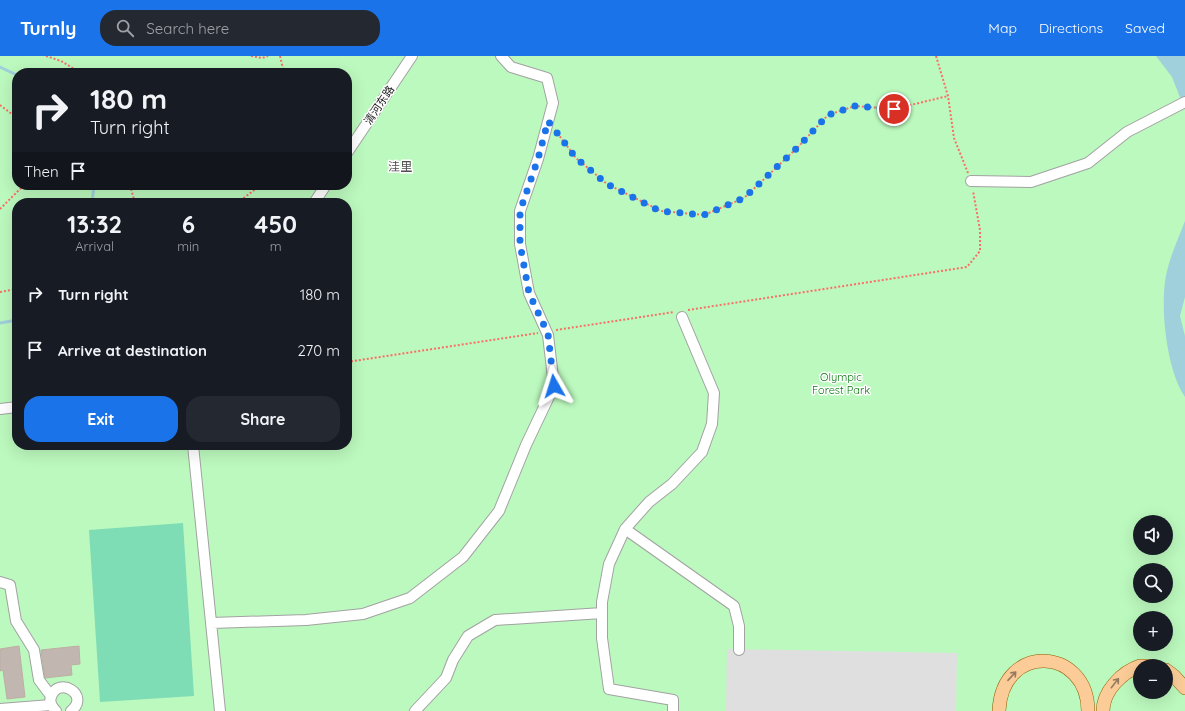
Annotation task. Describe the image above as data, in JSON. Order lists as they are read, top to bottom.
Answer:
{
  "streets": {
    "lane": ["清河东路"]
  },
  "districts": ["洼里"],
  "parks": ["Olympic Forest Park"],
  "page": {
    "header": "Turnly",
    "search": "Search here",
    "nav": ["Map", "Directions", "Saved"],
    "turn": ["180 m", "Turn right"],
    "then": "Then",
    "eta": [
      "13:32",
      "Arrival",
      "6",
      "min",
      "450",
      "m"
    ],
    "list": [
      {
        "name": "Turn right",
        "value": "180 m"
      },
      {
        "name": "Arrive at destination",
        "value": "270 m"
      }
    ],
    "buttons": ["Exit", "Share"],
    "map_buttons": ["+", "−"]
  }
}
